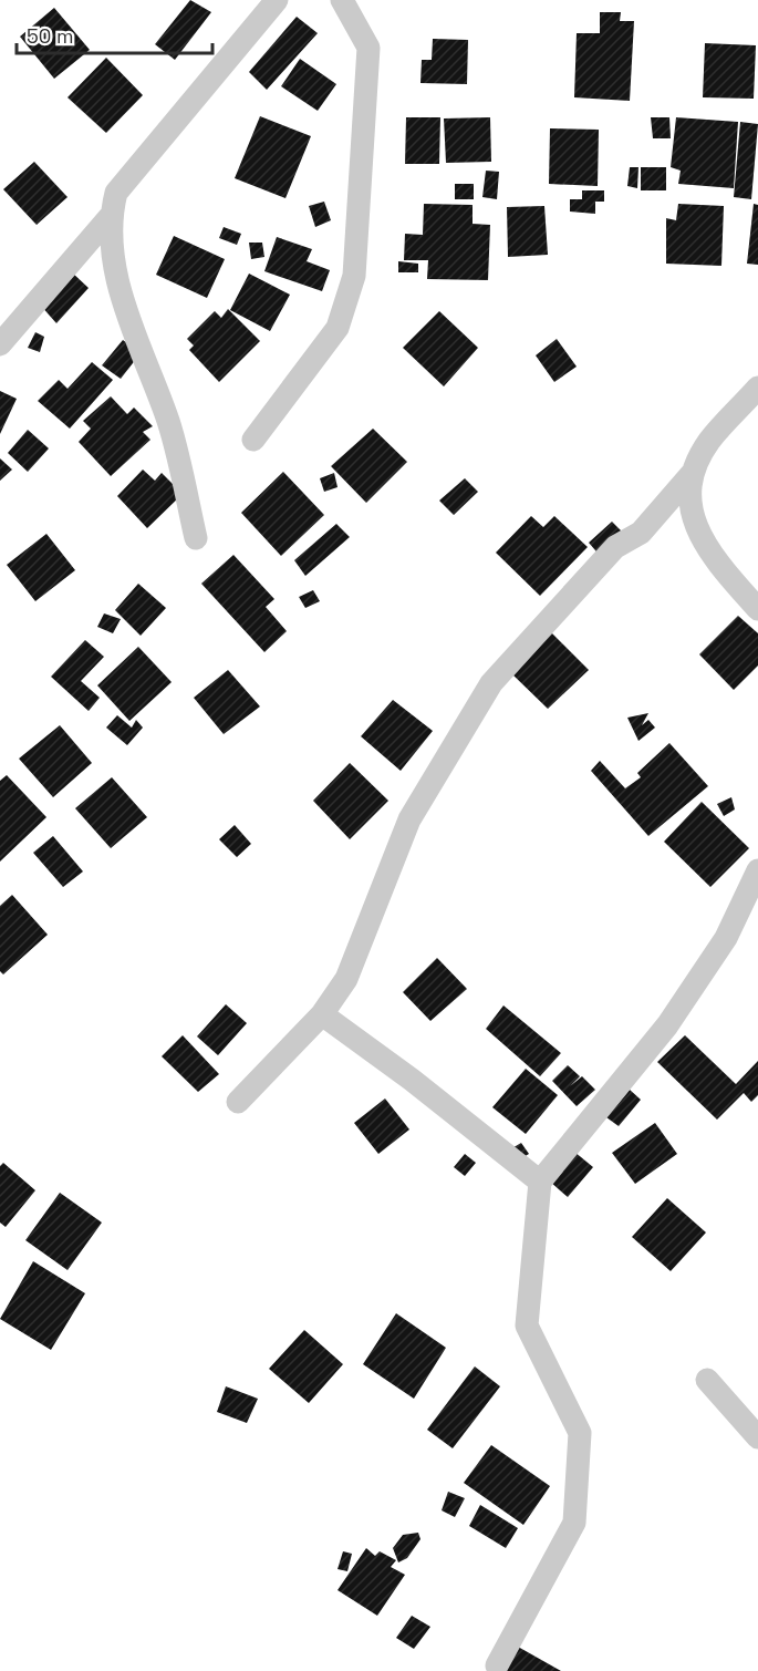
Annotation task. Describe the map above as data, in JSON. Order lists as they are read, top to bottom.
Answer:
{
  "scale_bar": "50 m"
}
